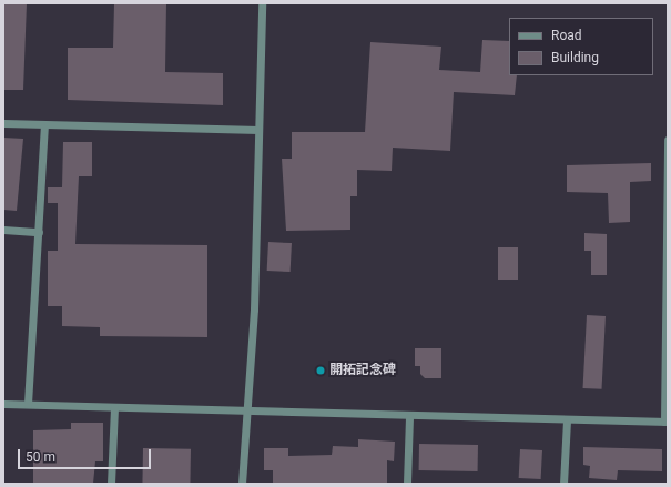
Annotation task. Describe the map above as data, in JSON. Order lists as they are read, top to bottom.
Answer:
{
  "places": ["開拓記念碑"],
  "legend": ["Road", "Building"],
  "scale_bar": "50 m"
}
